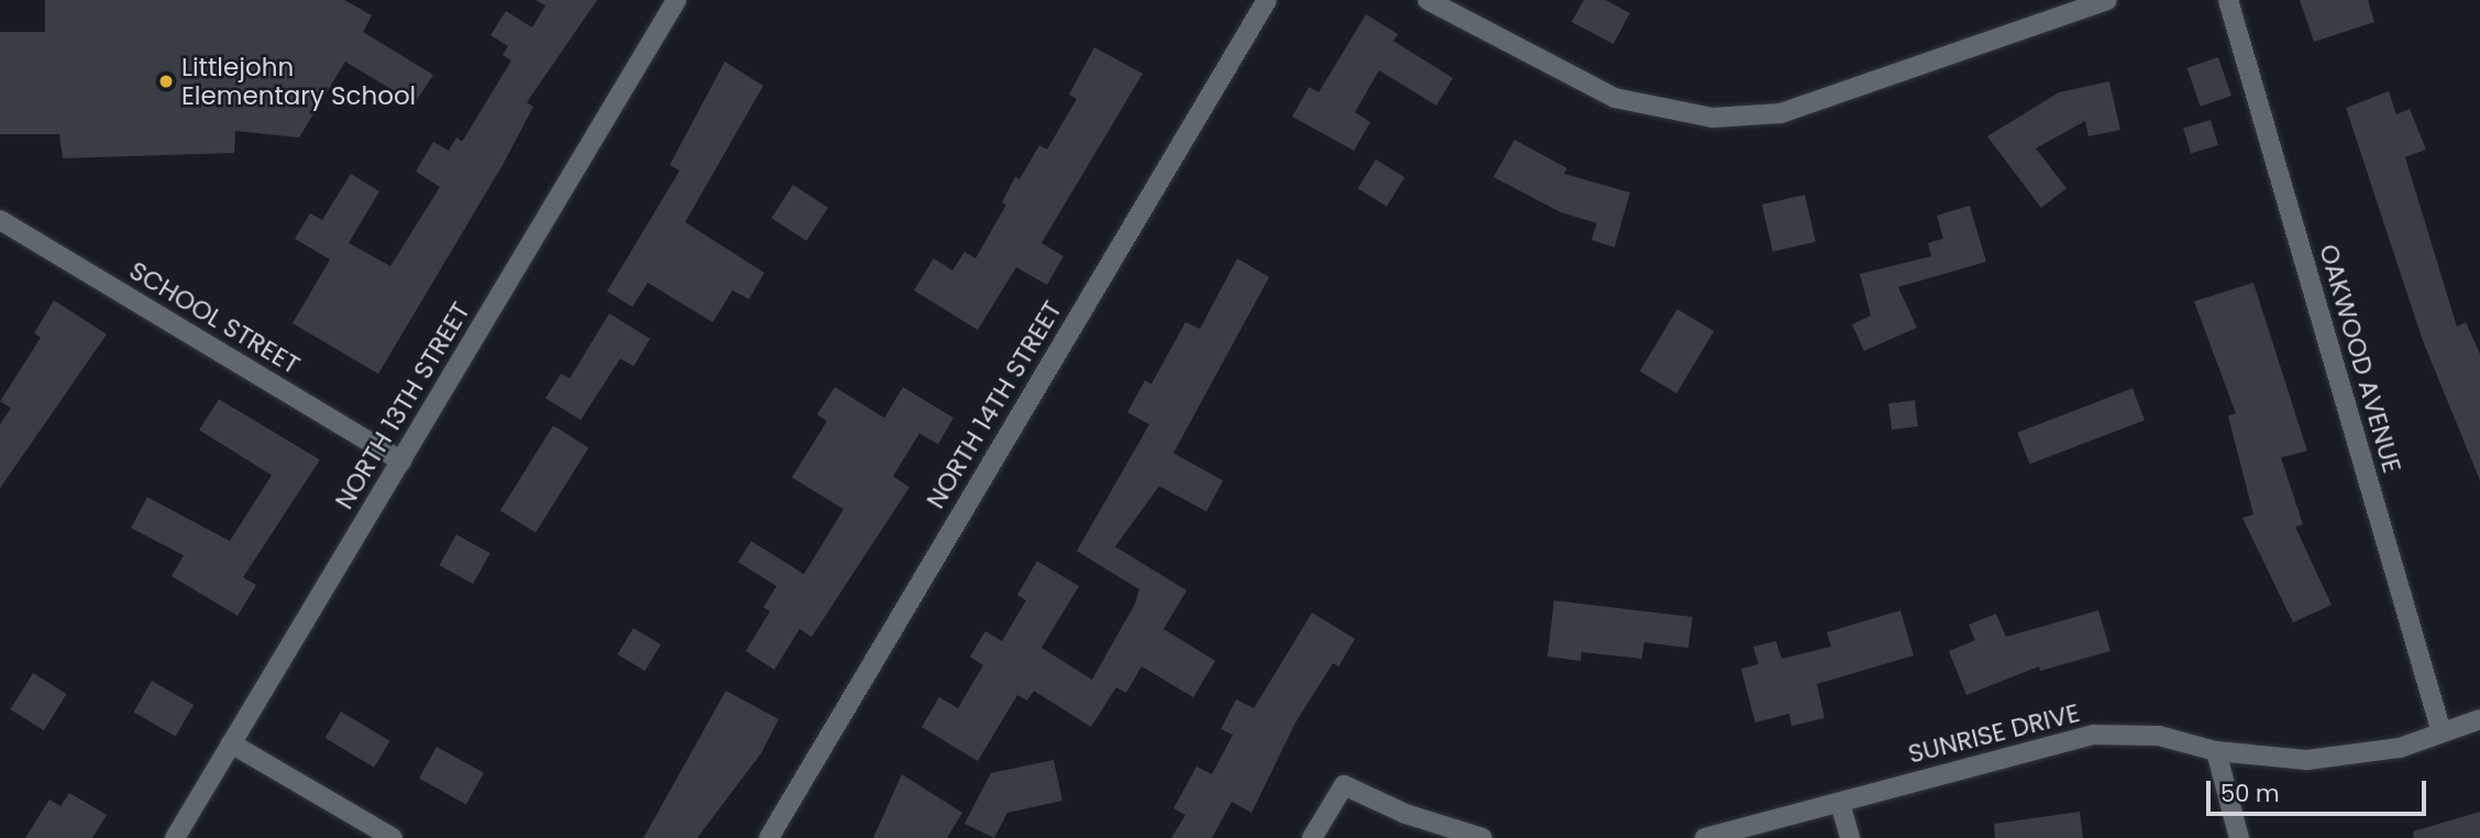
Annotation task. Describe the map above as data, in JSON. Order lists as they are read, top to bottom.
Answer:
{
  "streets": {
    "street": [
      "SCHOOL STREET",
      "OAKWOOD AVENUE",
      "NORTH 14TH STREET",
      "NORTH 13TH STREET",
      "SUNRISE DRIVE"
    ]
  },
  "crossings": [
    ["SCHOOL STREET", "NORTH 13TH STREET"],
    ["OAKWOOD AVENUE", "SUNRISE DRIVE"]
  ],
  "places": ["Littlejohn Elementary School"],
  "scale_bar": "50 m"
}
